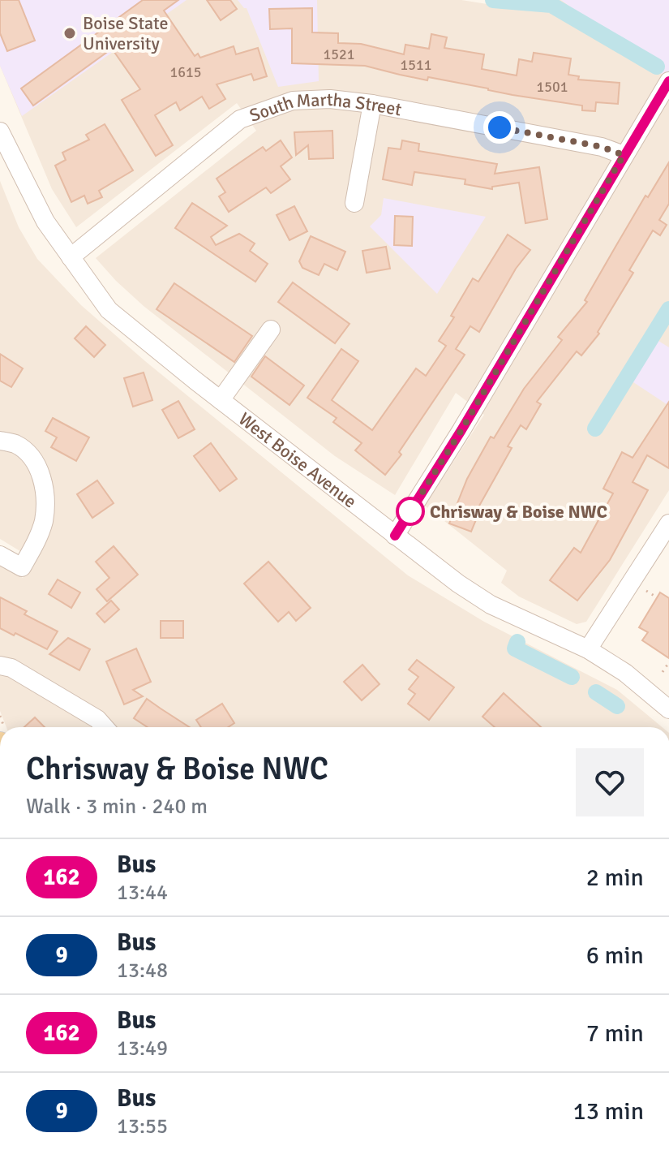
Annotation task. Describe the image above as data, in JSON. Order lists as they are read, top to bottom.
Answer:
{
  "streets": {
    "street": ["South Martha Street", "West Boise Avenue"]
  },
  "crossings": [
    ["South Martha Street", "West Boise Avenue"]
  ],
  "places": ["Boise State University", "Chrisway & Boise NWC"],
  "lines": ["bus line 162"],
  "house_numbers": [
    "1521",
    "1511",
    "1615",
    "1501"
  ],
  "page": {
    "heading": ["Chrisway & Boise NWC", "Walk · 3 min · 240 m"],
    "list": [
      {
        "mark": "162",
        "name": "Bus",
        "note": "13:44",
        "value": "2 min"
      },
      {
        "mark": "9",
        "name": "Bus",
        "note": "13:48",
        "value": "6 min"
      },
      {
        "mark": "162",
        "name": "Bus",
        "note": "13:49",
        "value": "7 min"
      },
      {
        "mark": "9",
        "name": "Bus",
        "note": "13:55",
        "value": "13 min"
      }
    ]
  }
}
